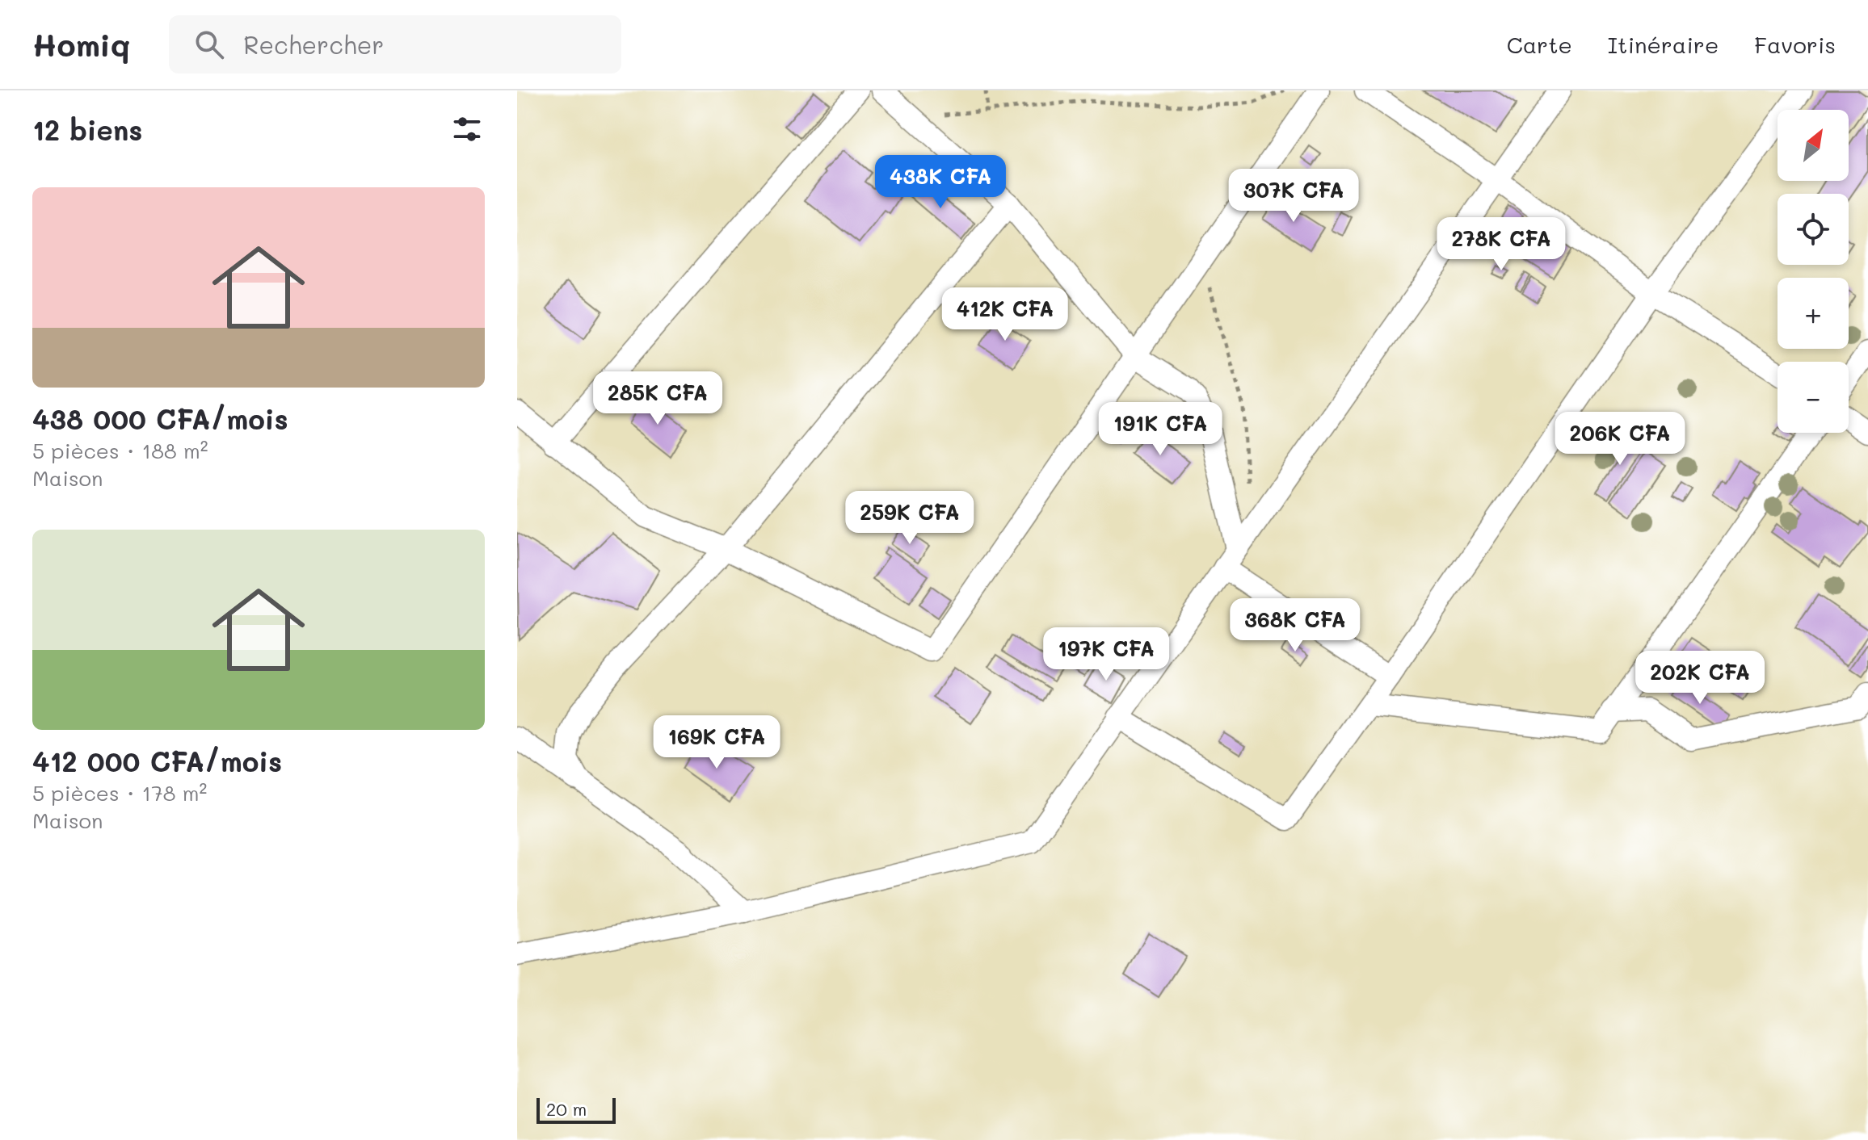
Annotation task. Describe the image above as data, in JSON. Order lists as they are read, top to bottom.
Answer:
{
  "scale_bar": "20 m",
  "north": "top right",
  "page": {
    "header": "Homiq",
    "search": "Rechercher",
    "nav": ["Carte", "Itinéraire", "Favoris"],
    "heading": "12 biens",
    "map_buttons": ["+", "−"],
    "price": [
      "438K CFA",
      "307K CFA",
      "278K CFA",
      "412K CFA",
      "285K CFA",
      "191K CFA",
      "206K CFA",
      "259K CFA",
      "368K CFA",
      "197K CFA",
      "202K CFA",
      "169K CFA"
    ],
    "list": [
      {
        "name": "438 000 CFA/mois",
        "note": "5 pièces · 188 m² · Maison"
      },
      {
        "name": "412 000 CFA/mois",
        "note": "5 pièces · 178 m² · Maison"
      }
    ],
    "scale": "20 m"
  }
}
